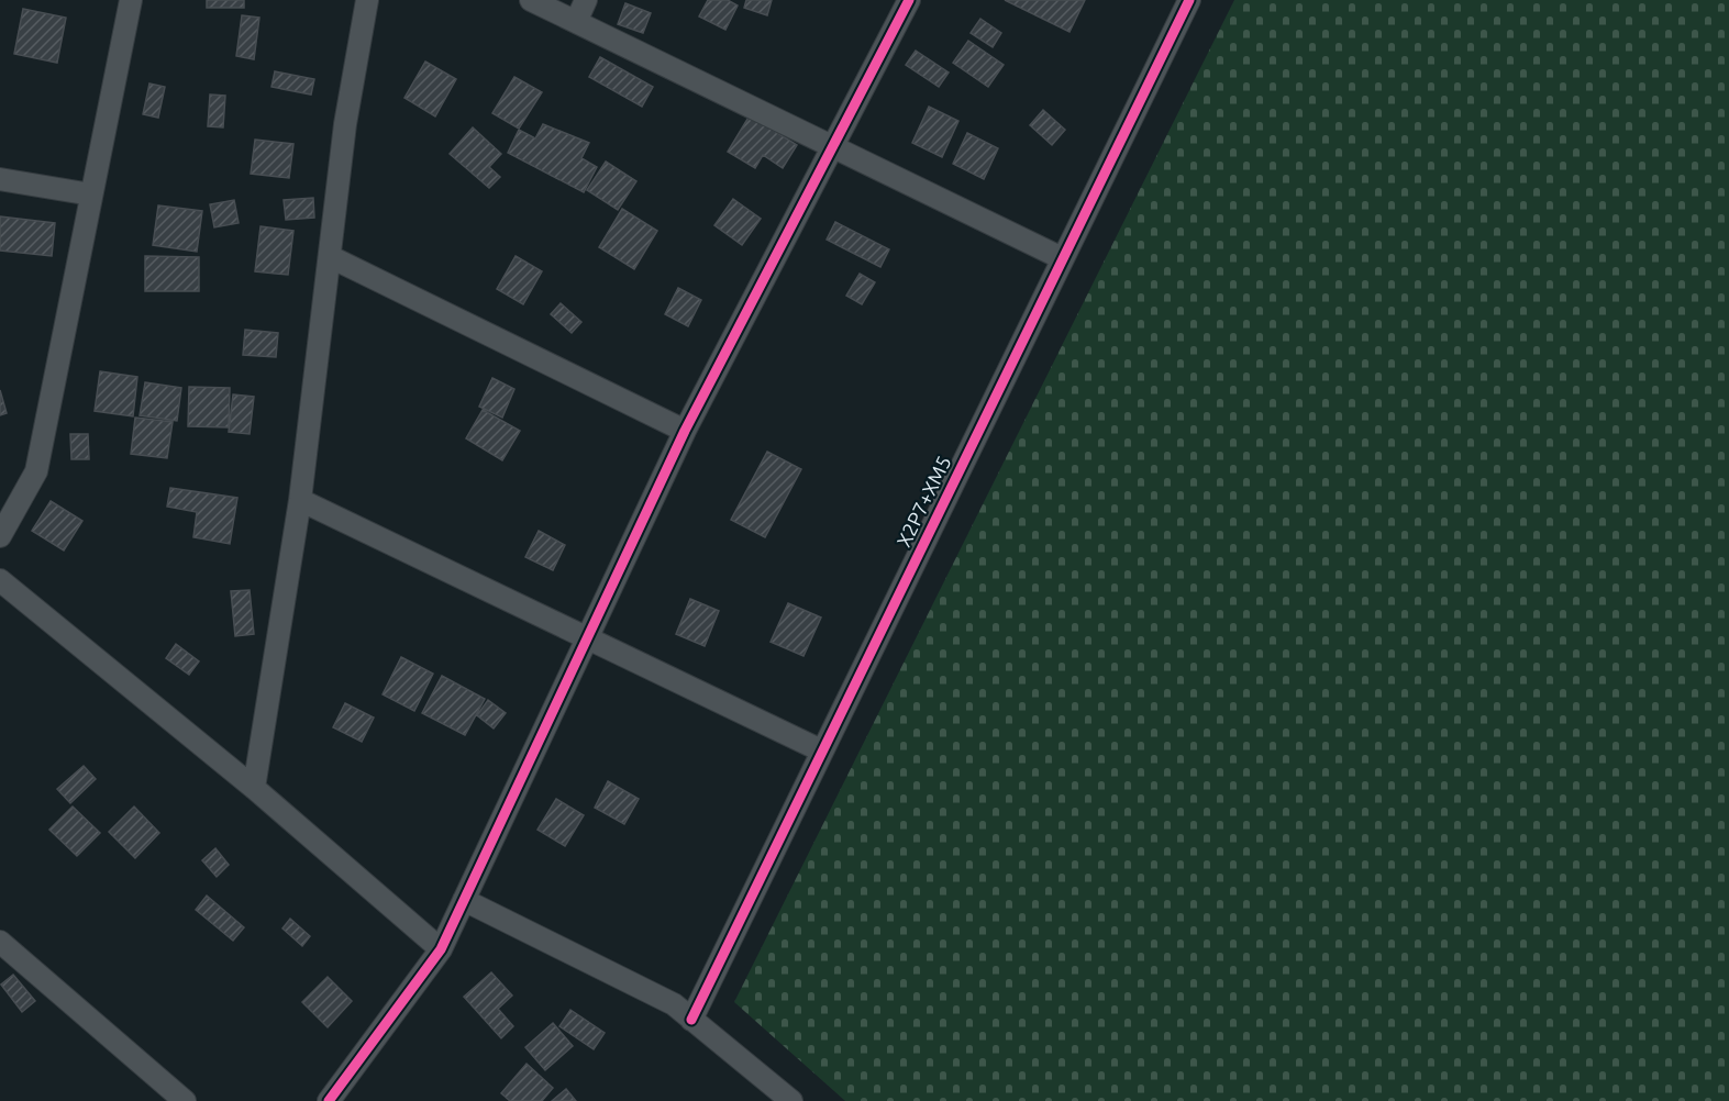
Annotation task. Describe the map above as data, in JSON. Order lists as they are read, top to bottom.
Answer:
{
  "streets": {
    "street": ["X2P7+XM5"]
  }
}
